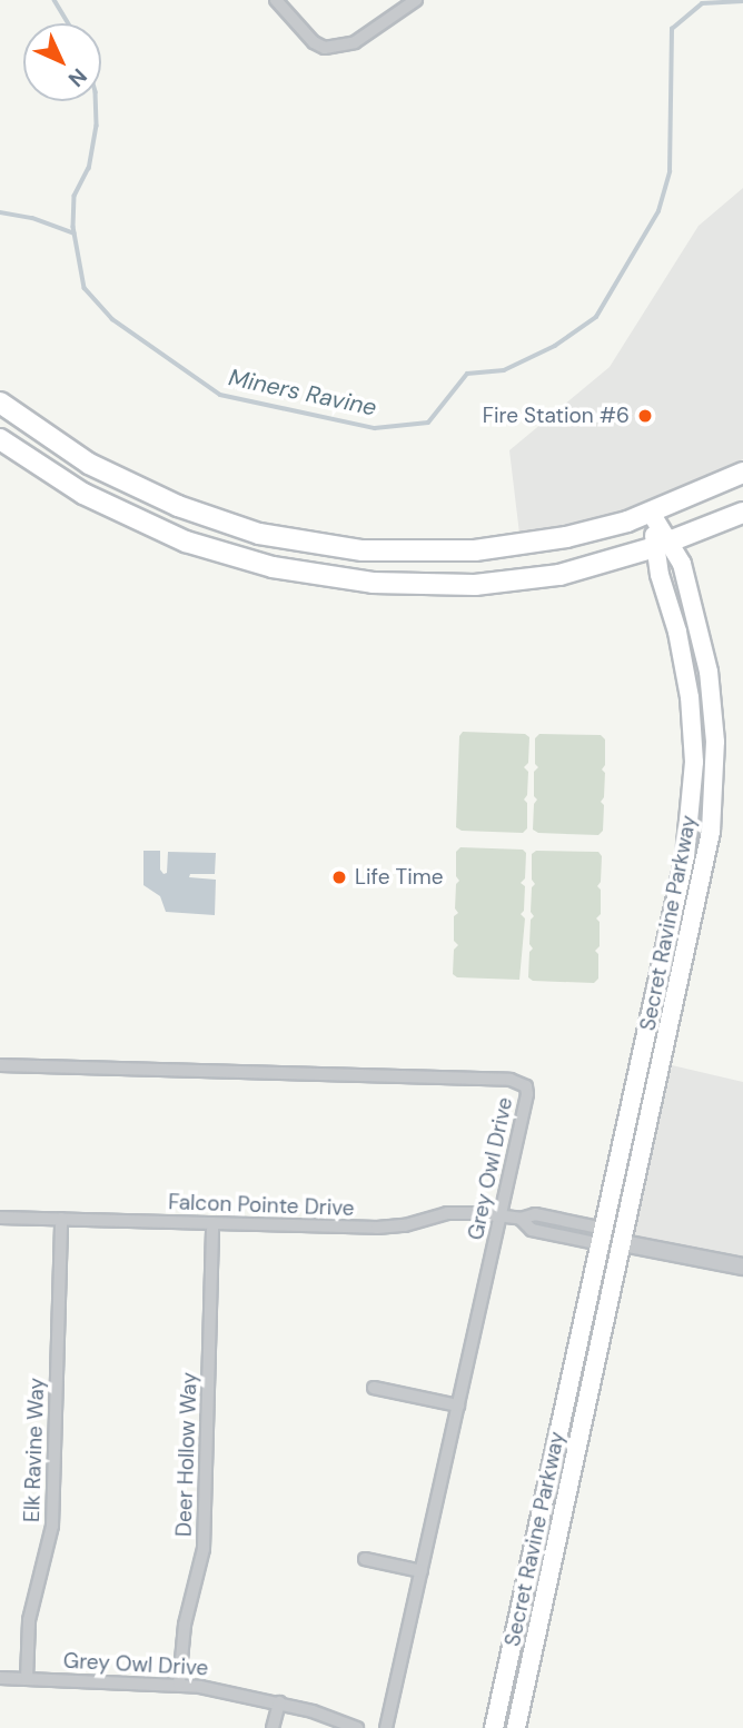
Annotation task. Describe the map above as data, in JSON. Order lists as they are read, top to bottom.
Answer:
{
  "streets": {
    "main road": ["Secret Ravine Parkway"],
    "street": [
      "Grey Owl Drive",
      "Falcon Pointe Drive",
      "Elk Ravine Way",
      "Deer Hollow Way"
    ]
  },
  "crossings": [
    ["Secret Ravine Parkway", "Falcon Pointe Drive"],
    ["Grey Owl Drive", "Falcon Pointe Drive"],
    ["Grey Owl Drive", "Elk Ravine Way"],
    ["Grey Owl Drive", "Deer Hollow Way"],
    ["Falcon Pointe Drive", "Elk Ravine Way"],
    ["Falcon Pointe Drive", "Deer Hollow Way"]
  ],
  "water": ["Miners Ravine"],
  "places": ["Fire Station #6", "Life Time"],
  "north": "bottom right"
}
